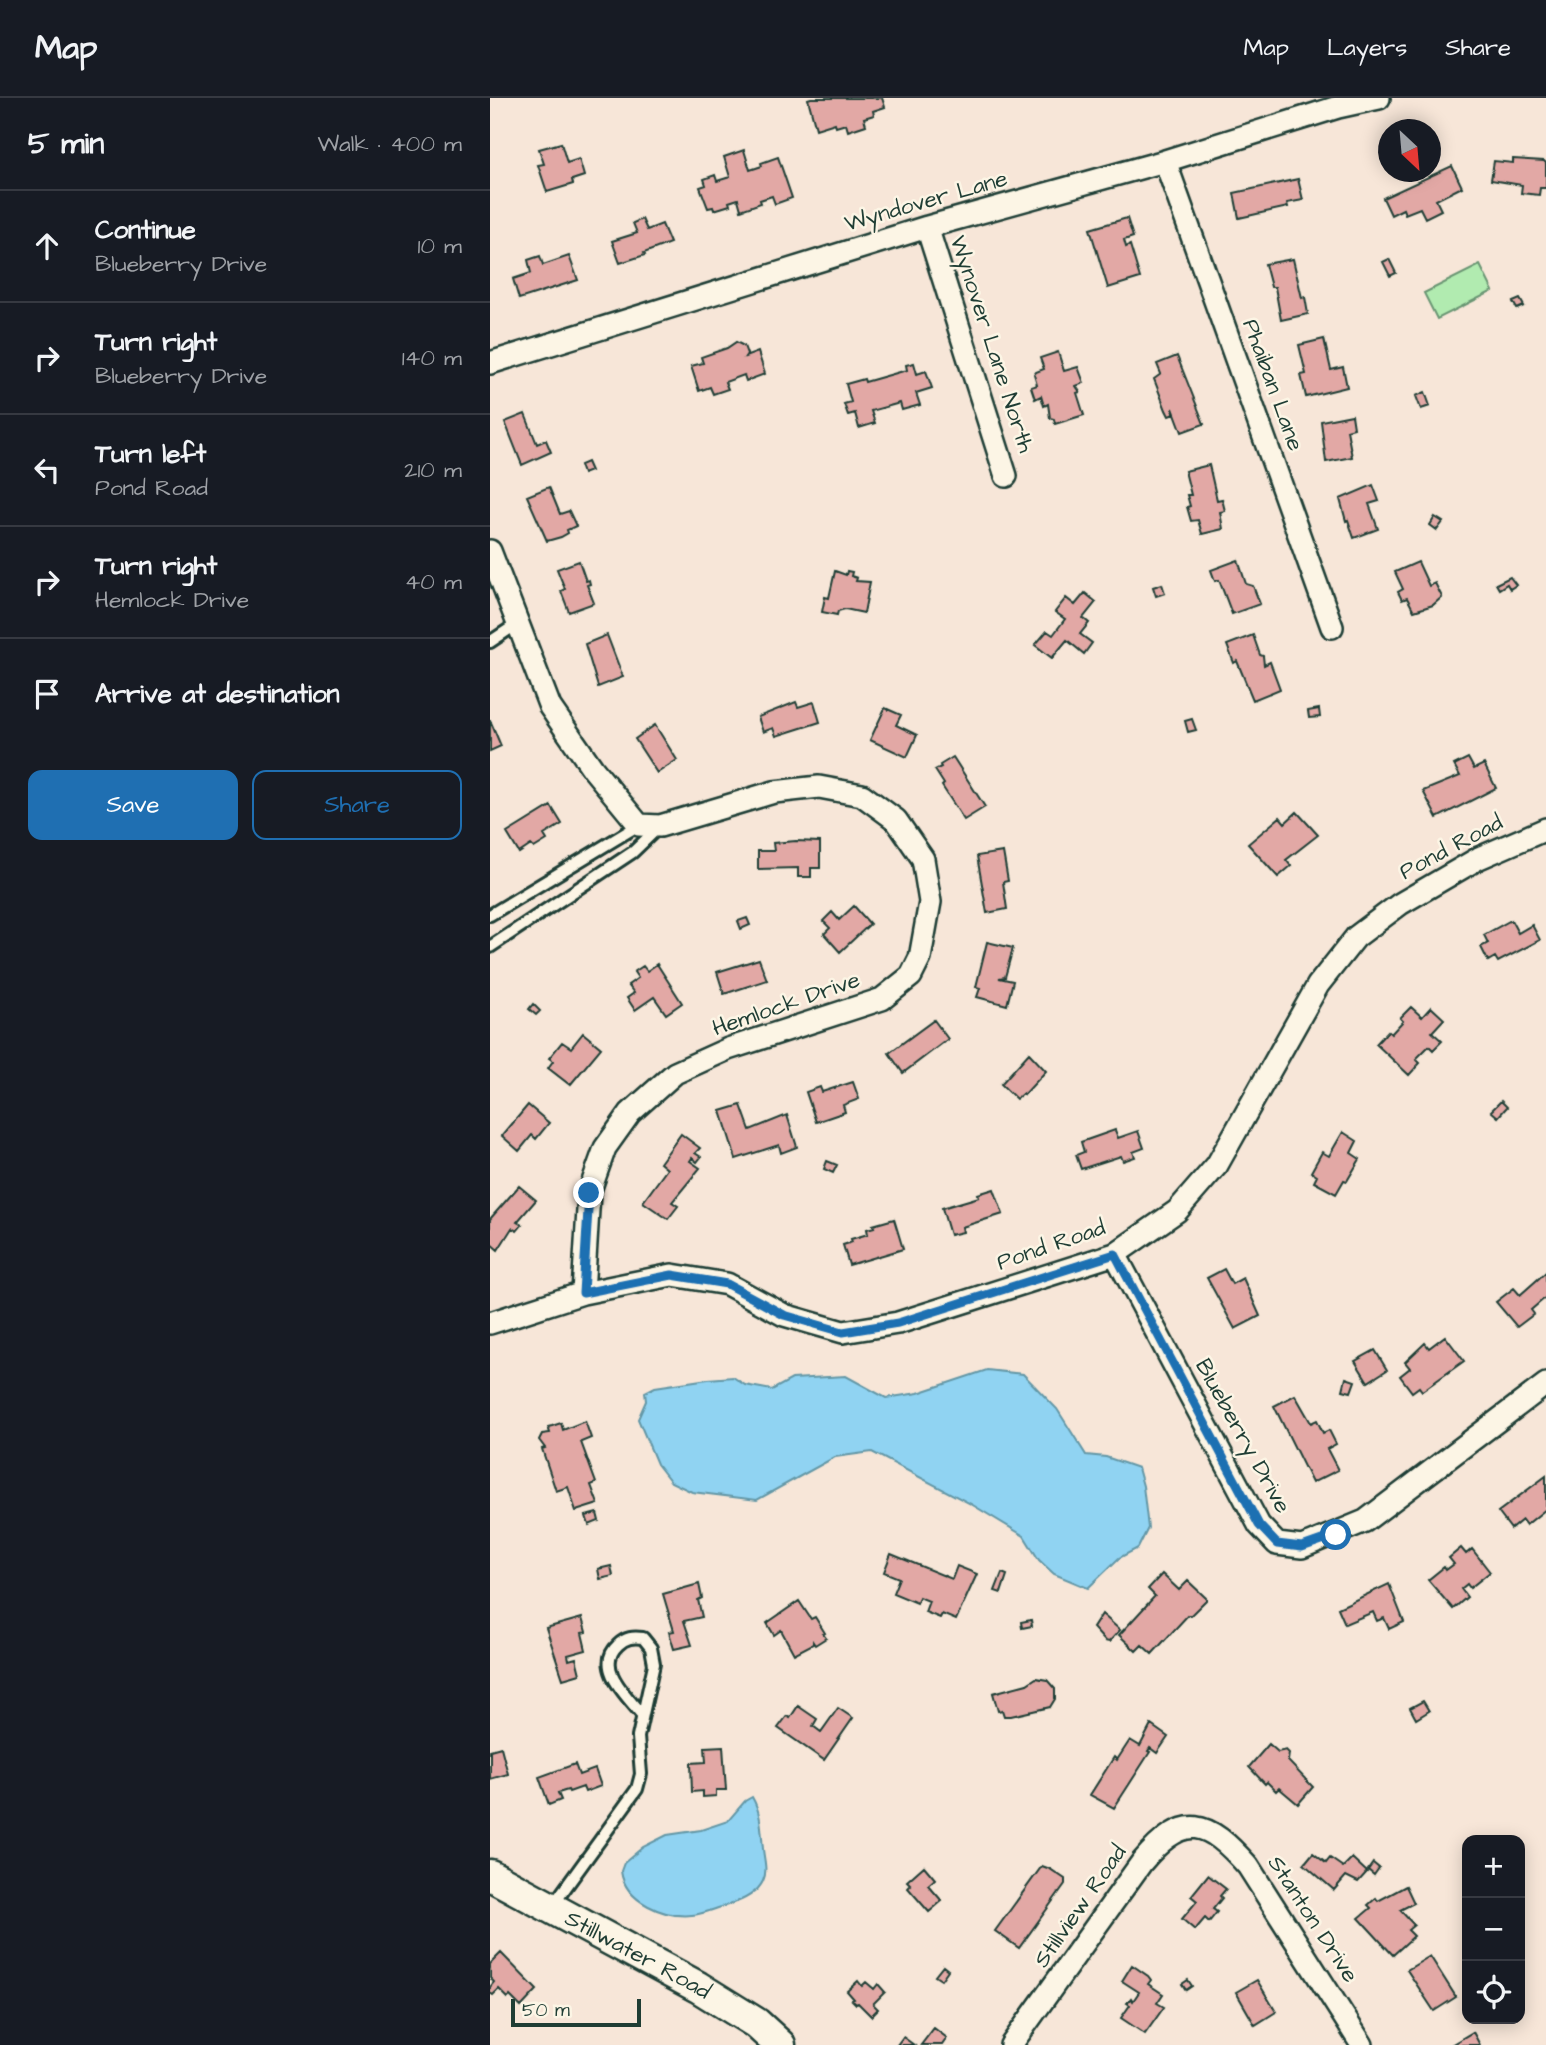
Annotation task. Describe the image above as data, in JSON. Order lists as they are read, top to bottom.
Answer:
{
  "streets": {
    "main road": ["Stillwater Road"],
    "street": [
      "Wyndover Lane",
      "Wynover Lane North",
      "Phaiban Lane",
      "Pond Road",
      "Hemlock Drive",
      "Blueberry Drive",
      "Stillview Road",
      "Stanton Drive"
    ]
  },
  "crossings": [
    ["Wyndover Lane", "Wynover Lane North"],
    ["Wyndover Lane", "Phaiban Lane"],
    ["Pond Road", "Hemlock Drive"],
    ["Pond Road", "Blueberry Drive"],
    ["Stillview Road", "Stanton Drive"]
  ],
  "scale_bar": "50 m",
  "north": "bottom right",
  "page": {
    "header": "Map",
    "nav": ["Map", "Layers", "Share"],
    "heading": ["5 min", "Walk · 400 m"],
    "list": [
      ["Continue", "Blueberry Drive", "10 m"],
      ["Turn right", "Blueberry Drive", "140 m"],
      ["Turn left", "Pond Road", "210 m"],
      ["Turn right", "Hemlock Drive", "40 m"],
      "Arrive at destination"
    ],
    "buttons": ["Save", "Share"],
    "map_buttons": ["+", "−"],
    "scale": "50 m"
  }
}
